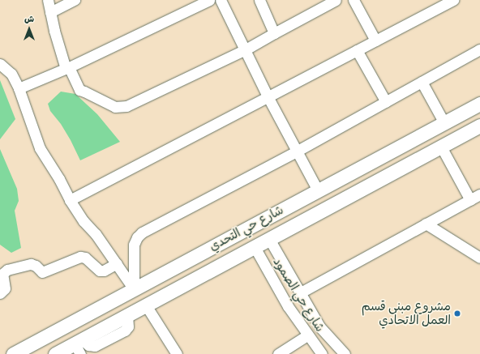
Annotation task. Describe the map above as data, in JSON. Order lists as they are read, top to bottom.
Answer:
{
  "streets": {
    "main road": ["شارع حي التحدي"],
    "street": ["شارع حي الصمود"]
  },
  "crossings": [
    ["شارع حي التحدي", "شارع حي الصمود"]
  ],
  "places": ["مشروع مبنى قسم العمل الاتحادي"],
  "north": "top"
}
